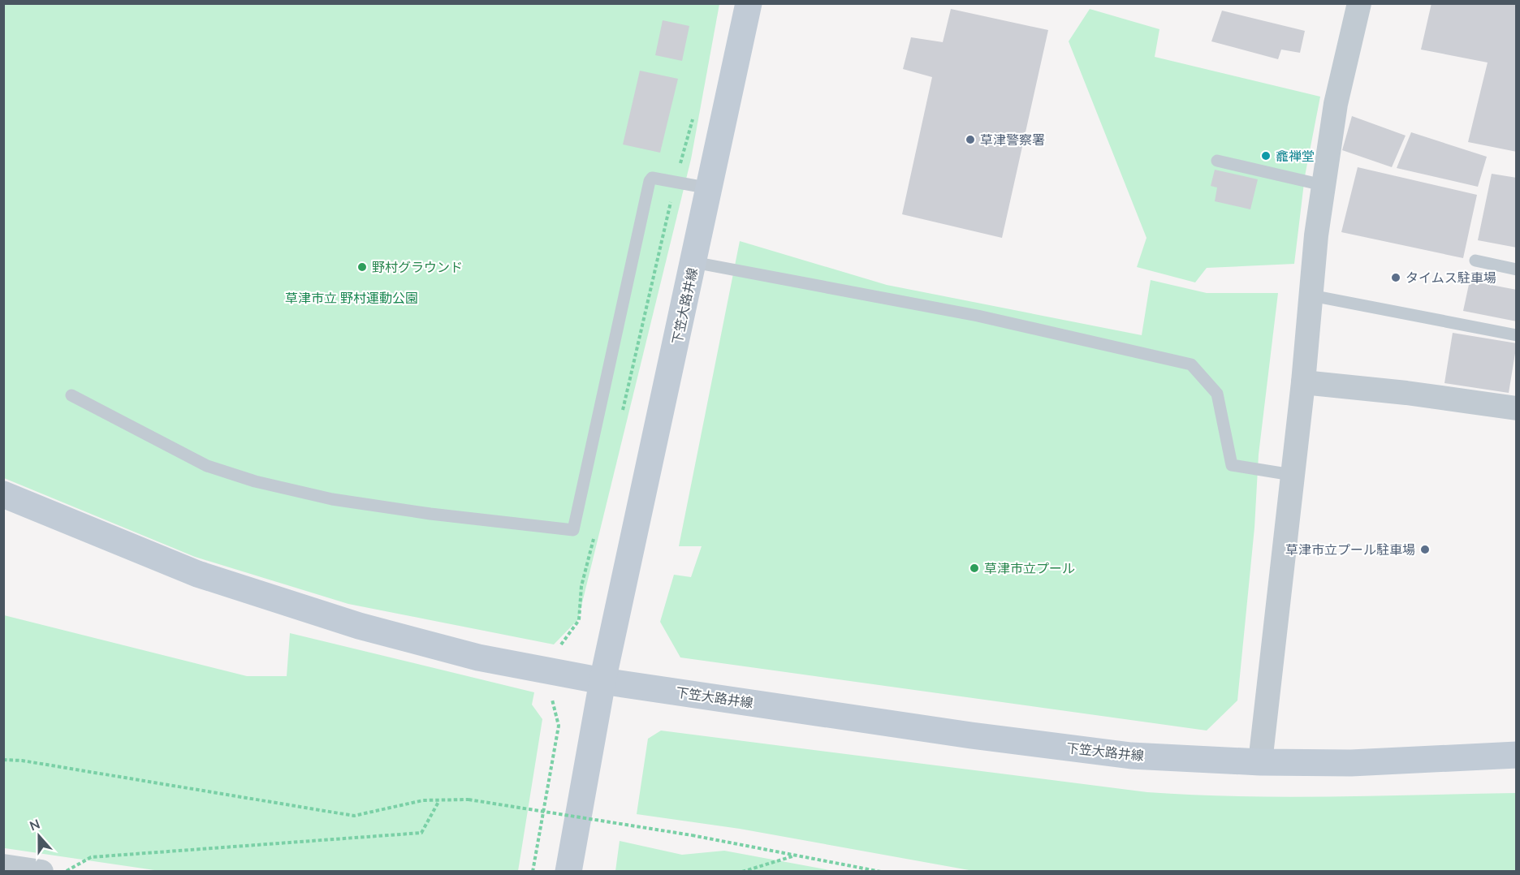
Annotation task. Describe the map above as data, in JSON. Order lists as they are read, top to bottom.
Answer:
{
  "streets": {
    "main road": ["下笠大路井線"]
  },
  "parks": ["草津市立 野村運動公園"],
  "places": [
    "草津警察署",
    "龕禅堂",
    "野村グラウンド",
    "タイムス駐車場",
    "草津市立プール駐車場",
    "草津市立プール"
  ],
  "north": "top"
}
